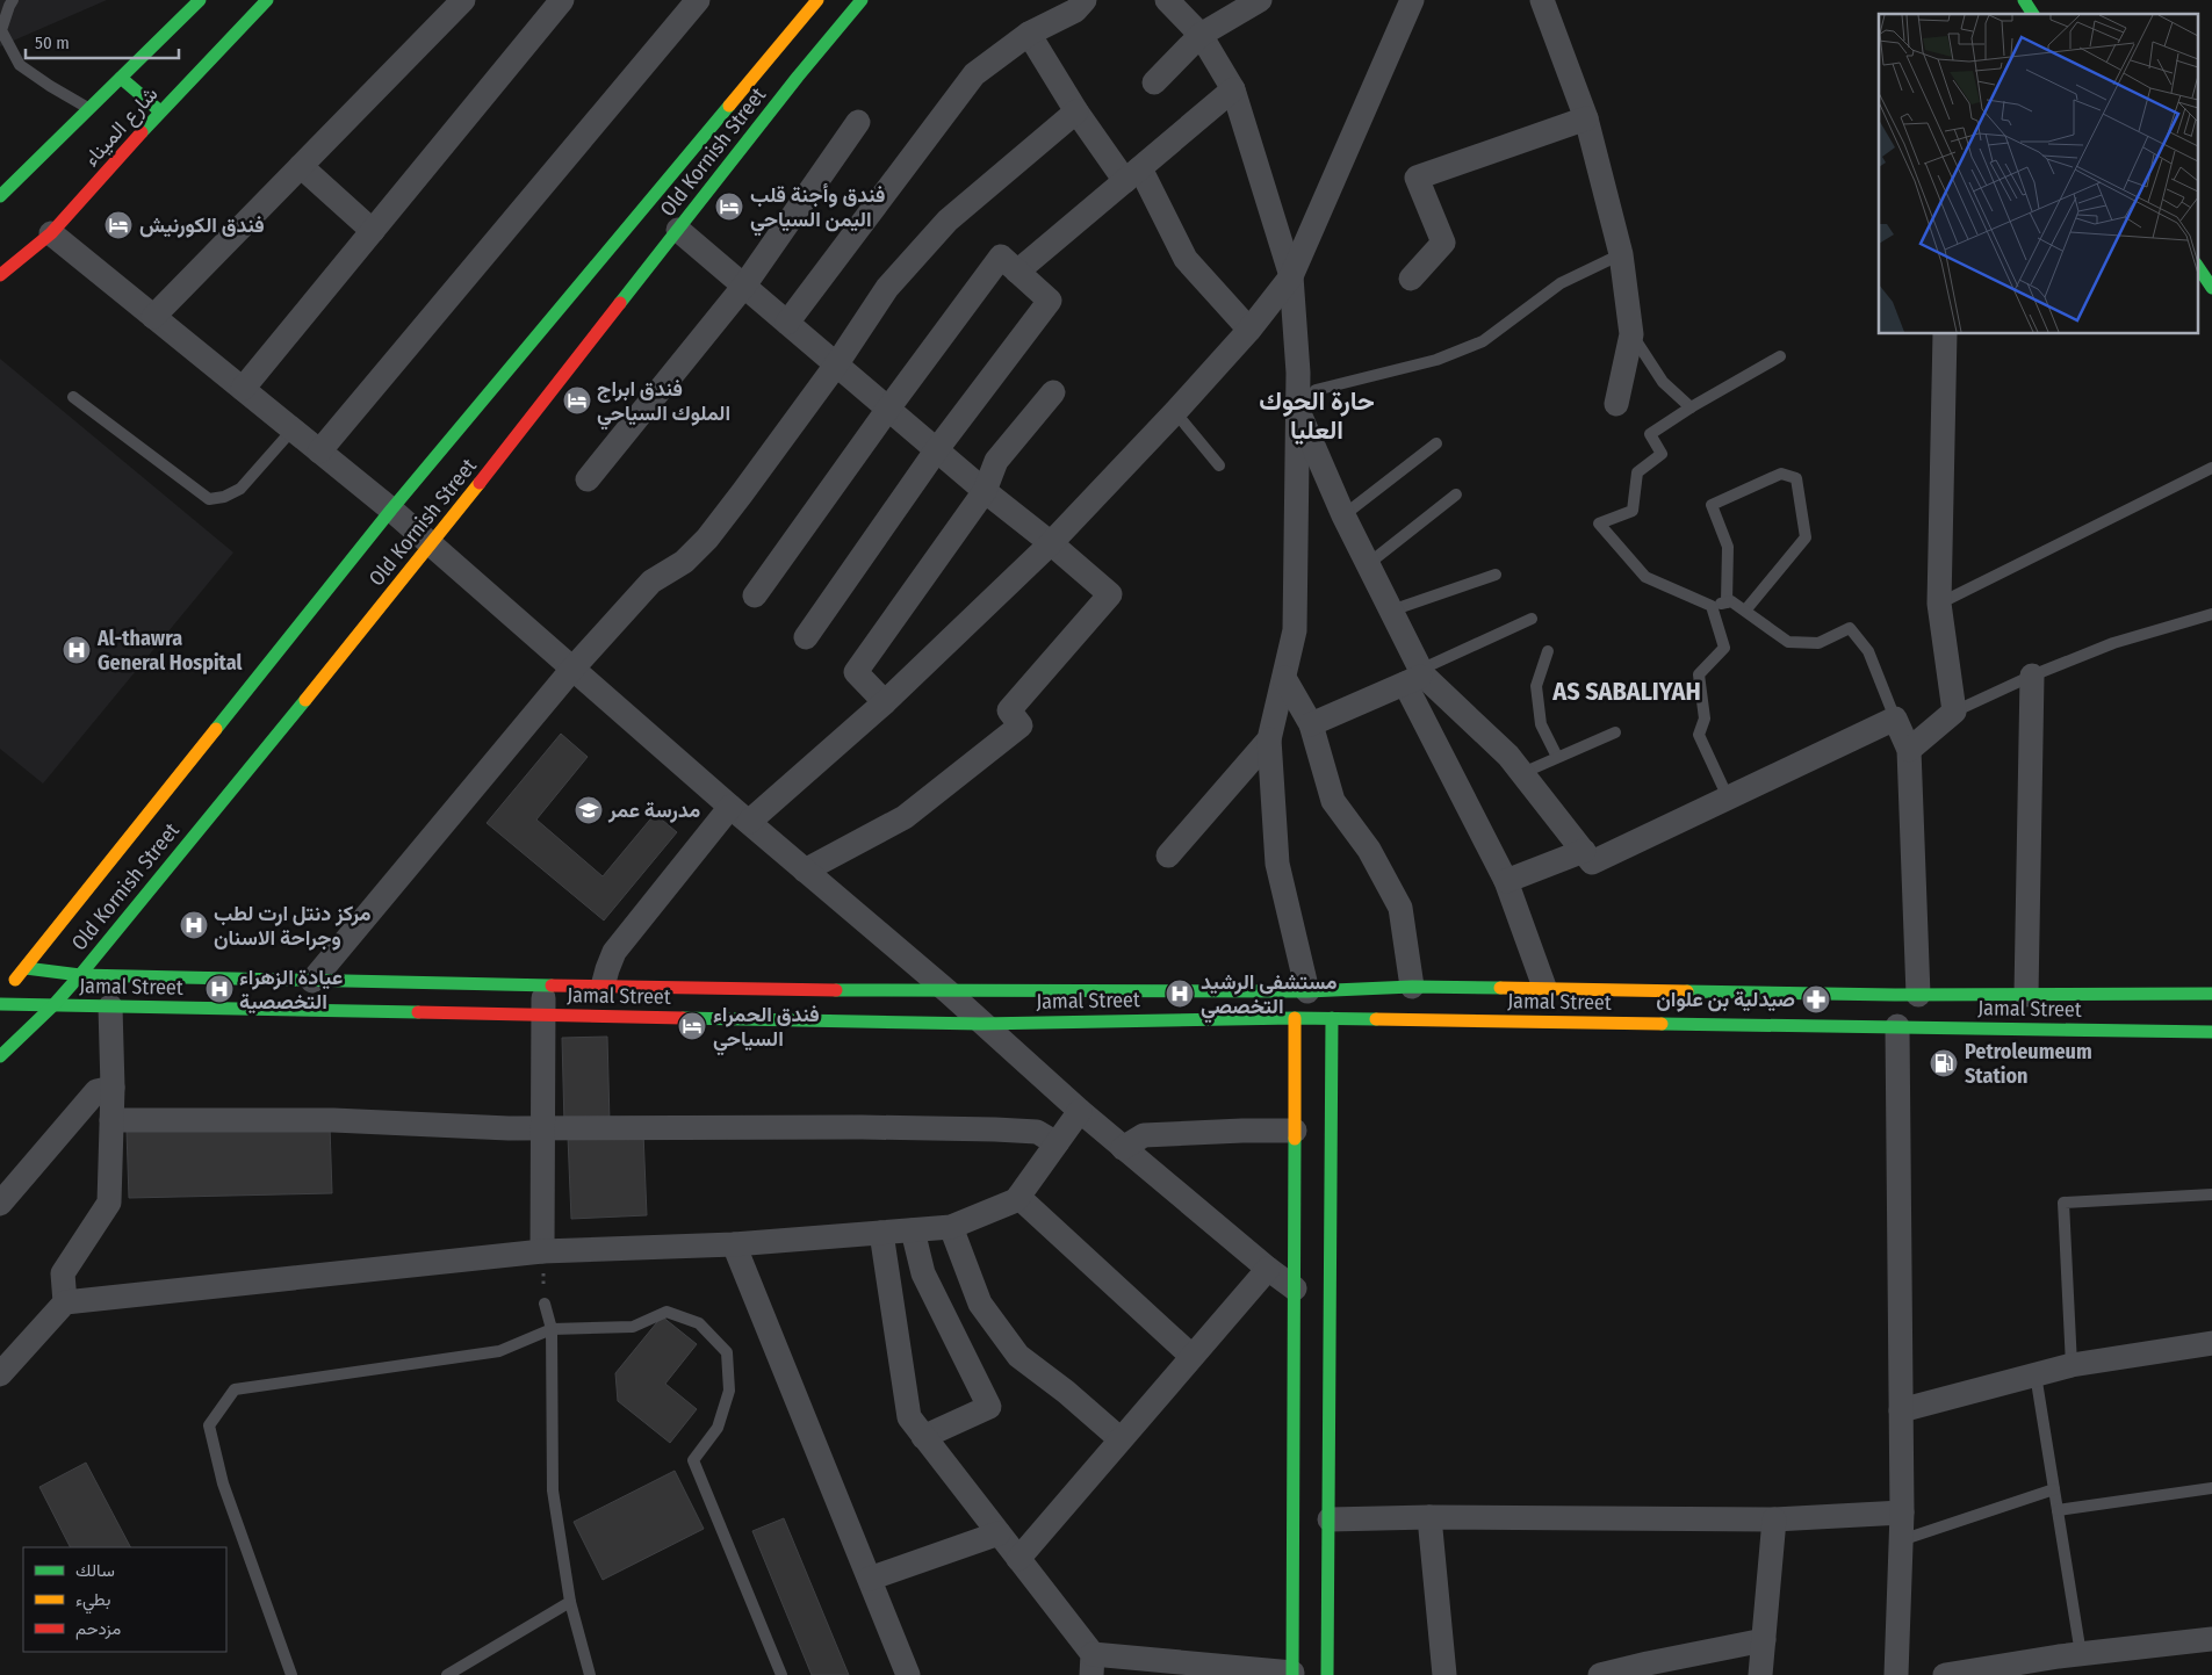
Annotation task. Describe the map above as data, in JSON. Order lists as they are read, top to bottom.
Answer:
{
  "streets": {
    "main road": ["شارع الميناء", "Old Kornish Street", "Jamal Street"]
  },
  "crossings": [
    ["Old Kornish Street", "Jamal Street"]
  ],
  "districts": ["حارة الحوك العليا", "AS SABALIYAH"],
  "places": {
    "hotel": [
      "فندق وأجنة قلب اليمن السياحي",
      "فندق الكورنيش",
      "فندق ابراج الملوك السياحي",
      "فندق الحمراء السياحي"
    ],
    "hospital": [
      "Al-thawra General Hospital",
      "مركز دنتل ارت لطب وجراحة الاسنان",
      "عيادة الزهراء التخصصية",
      "مستشفى الرشيد التخصصي"
    ],
    "school or university": ["مدرسة عمر"],
    "pharmacy": ["صيدلية بن علوان"],
    "fuel station": ["Petroleumeum Station"]
  },
  "legend": ["سالك", "بطيء", "مزدحم"],
  "scale_bar": "50 m"
}
